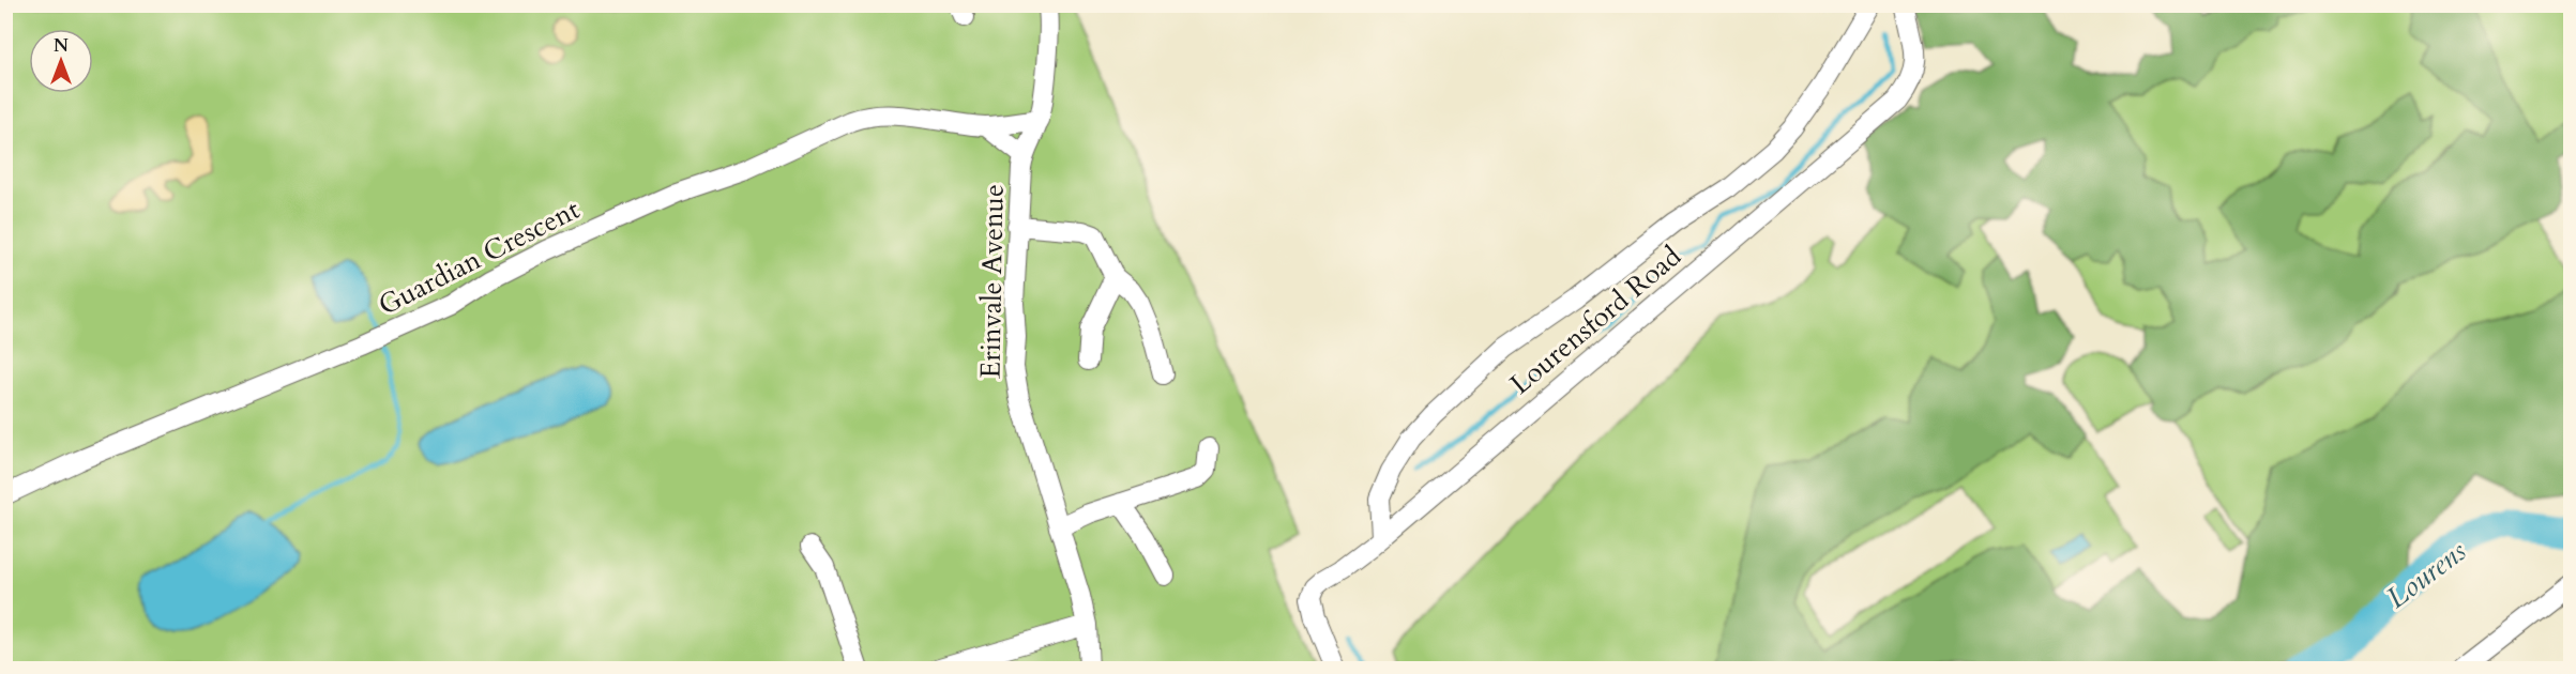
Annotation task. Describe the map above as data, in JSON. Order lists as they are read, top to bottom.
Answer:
{
  "streets": {
    "street": ["Guardian Crescent", "Erinvale Avenue", "Lourensford Road"]
  },
  "crossings": [
    ["Guardian Crescent", "Erinvale Avenue"]
  ],
  "water": ["Lourens"],
  "north": "top"
}
